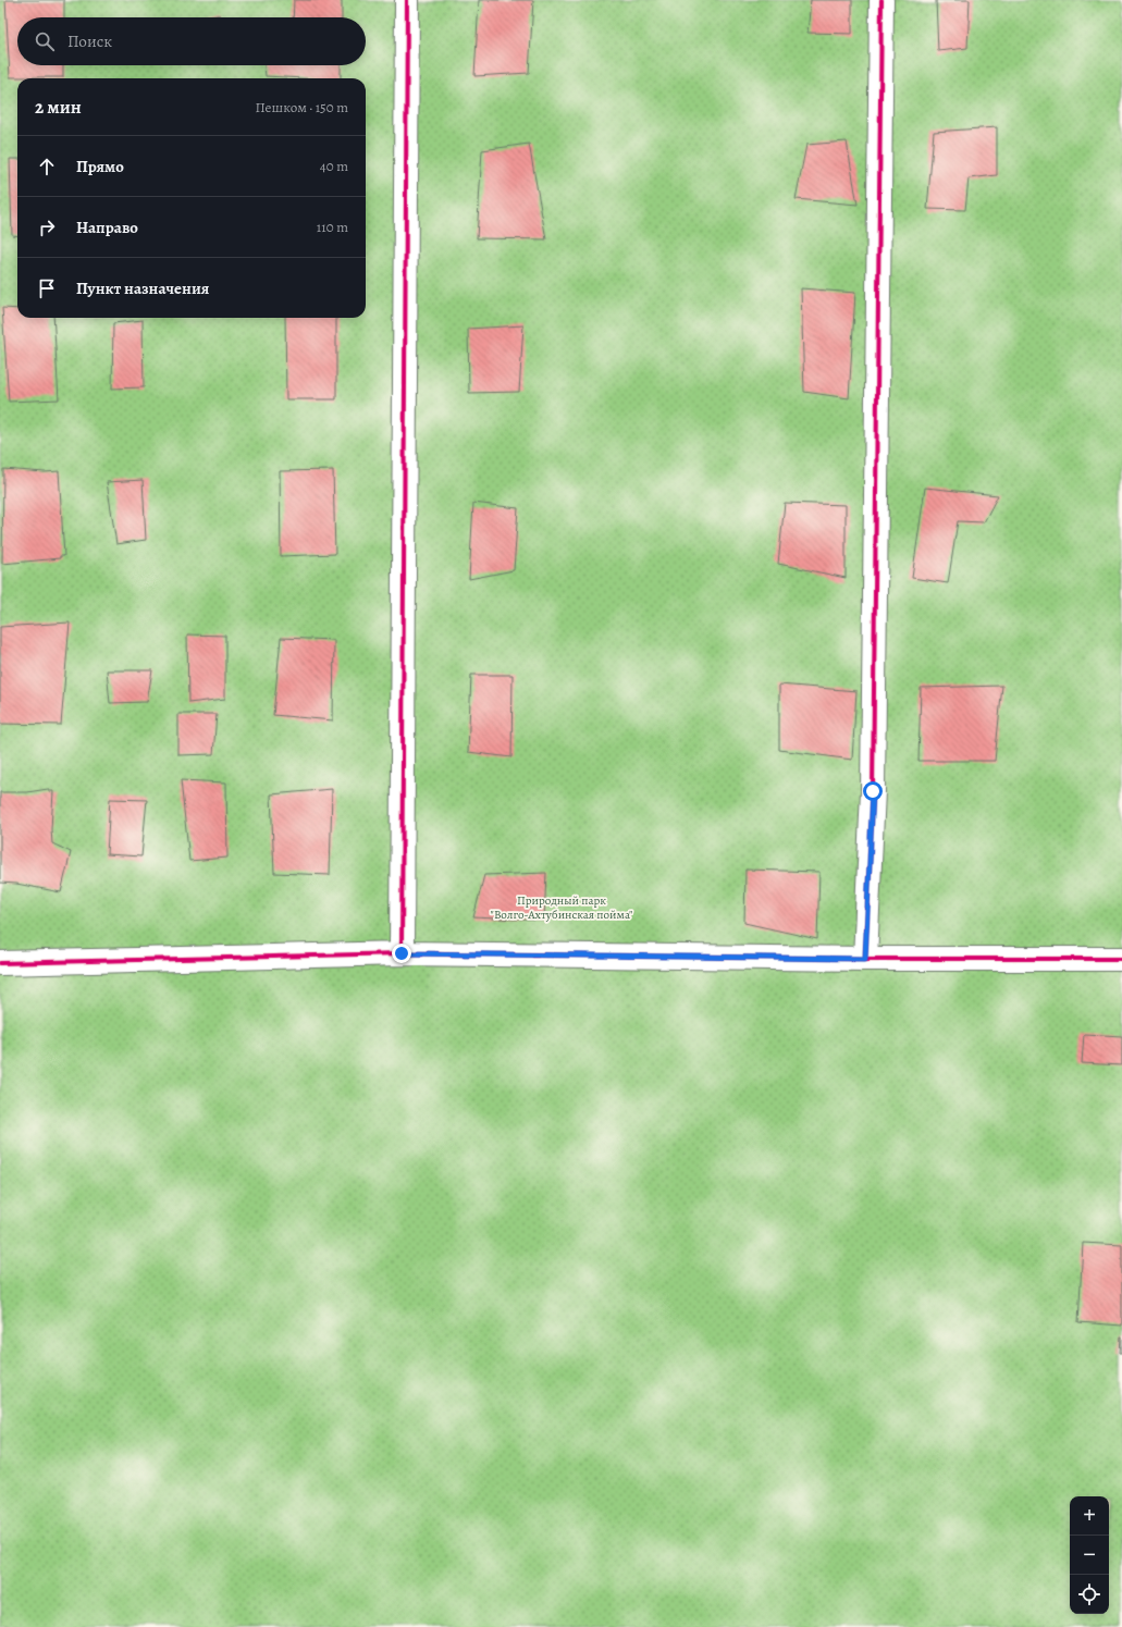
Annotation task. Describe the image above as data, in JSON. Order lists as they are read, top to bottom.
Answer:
{
  "parks": ["Природный парк \"Волго-Ахтубинская пойма\""],
  "page": {
    "search": "Поиск",
    "heading": ["2 мин", "Пешком · 150 m"],
    "list": [
      ["Прямо", "40 m"],
      ["Направо", "110 m"],
      "Пункт назначения"
    ],
    "map_buttons": ["+", "−"]
  }
}
